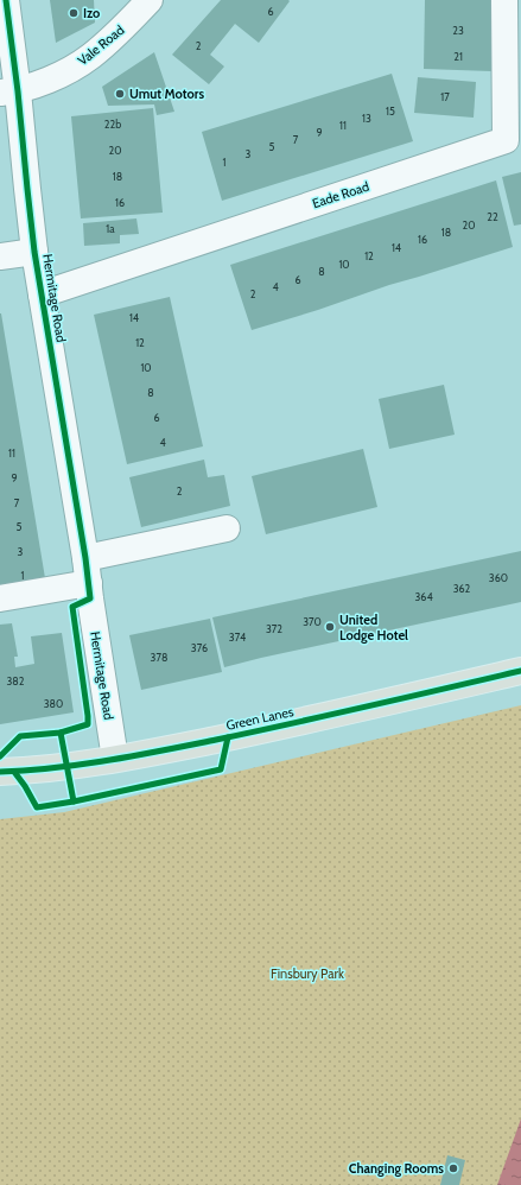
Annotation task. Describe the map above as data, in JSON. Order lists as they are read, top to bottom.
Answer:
{
  "streets": {
    "main road": ["Green Lanes"],
    "street": ["Vale Road", "Eade Road", "Hermitage Road"]
  },
  "crossings": [
    ["Vale Road", "Hermitage Road"],
    ["Eade Road", "Hermitage Road"],
    ["Hermitage Road", "Green Lanes"]
  ],
  "parks": ["Finsbury Park"],
  "places": [
    "Izo",
    "Umut Motors",
    "United Lodge Hotel",
    "Changing Rooms"
  ],
  "house_numbers": [
    "6",
    "23",
    "2",
    "21",
    "17",
    "15",
    "13",
    "22b",
    "11",
    "9",
    "7",
    "5",
    "20",
    "3",
    "1",
    "18",
    "16",
    "22",
    "20",
    "1a",
    "18",
    "16",
    "14",
    "12",
    "10",
    "8",
    "6",
    "4",
    "2",
    "14",
    "12",
    "10",
    "8",
    "6",
    "4",
    "11",
    "9",
    "2",
    "7",
    "5",
    "3",
    "1",
    "360",
    "362",
    "364",
    "370",
    "372",
    "374",
    "376",
    "378",
    "382",
    "380"
  ]
}
